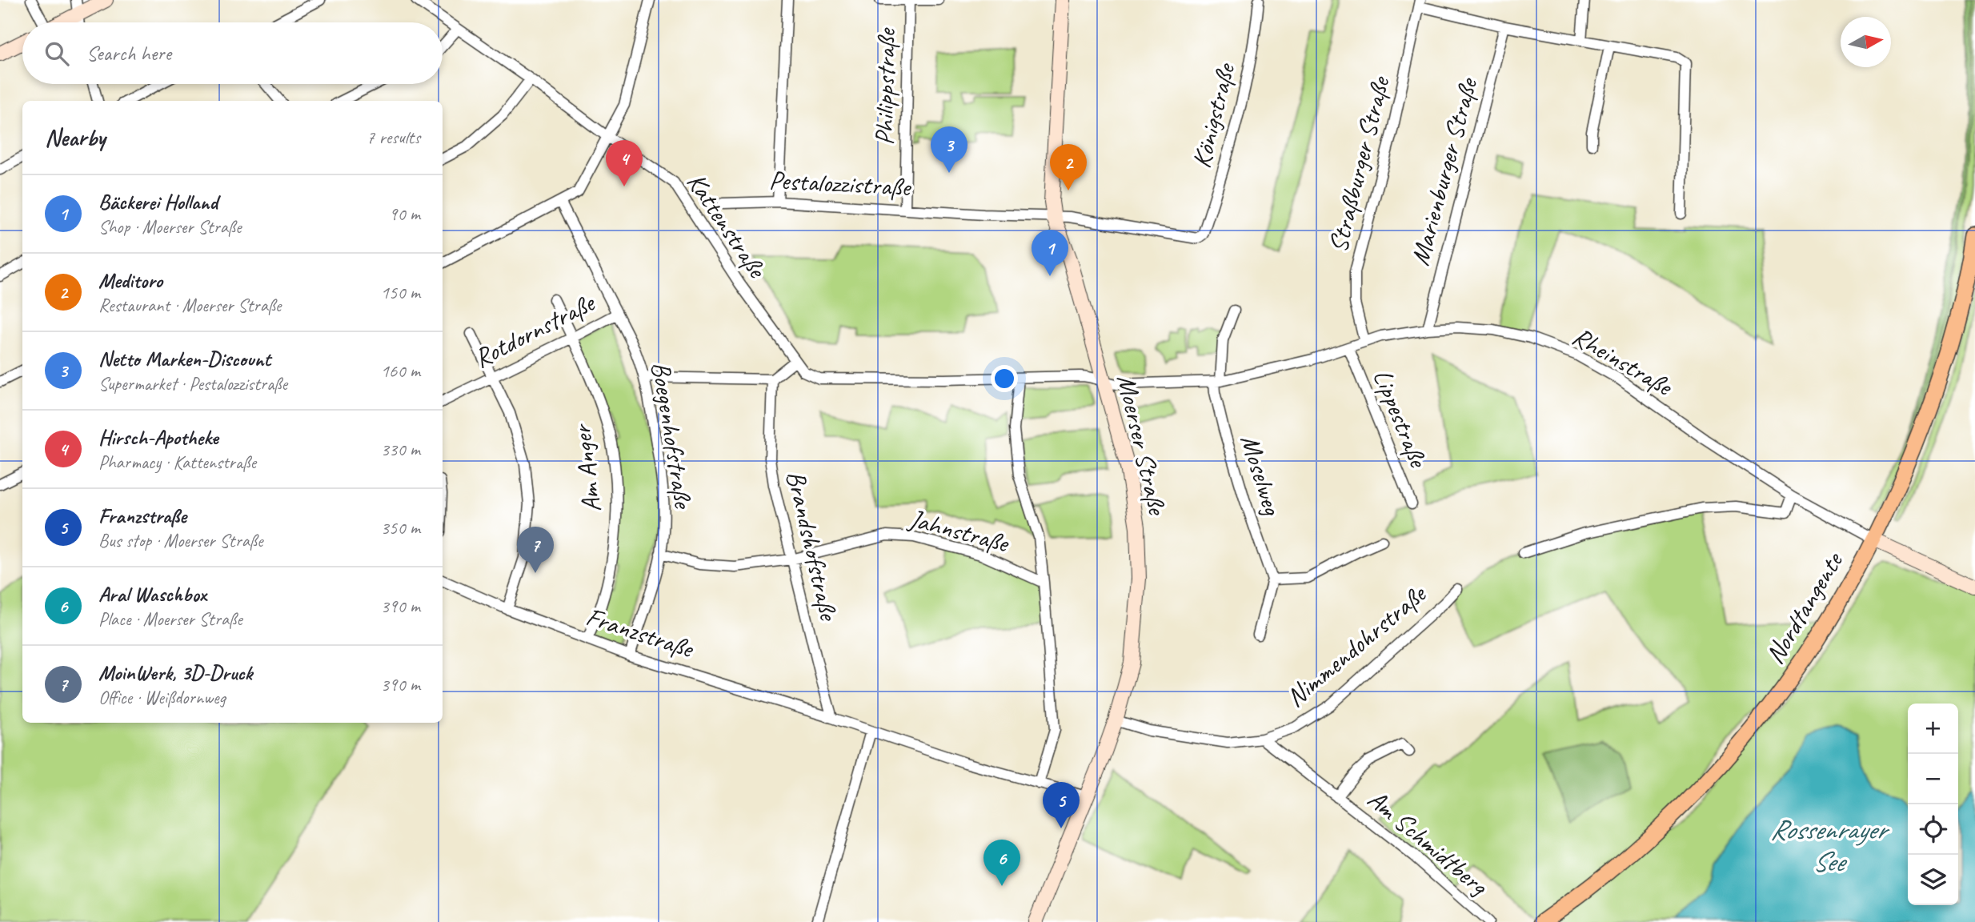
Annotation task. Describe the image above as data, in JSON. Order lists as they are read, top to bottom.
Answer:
{
  "streets": {
    "main road": ["Nordtangente"],
    "street": [
      "Philippstraße",
      "Königstraße",
      "Straßburger Straße",
      "Marienburger Straße",
      "Pestalozzistraße",
      "Kattenstraße",
      "Rotdornstraße",
      "Rheinstraße",
      "Lippestraße",
      "Boegenhofstraße",
      "Moerser Straße",
      "Am Anger",
      "Moselweg",
      "Jahnstraße",
      "Brandshofstraße",
      "Franzstraße",
      "Nimmendohrstraße",
      "Am Schmidtberg"
    ]
  },
  "crossings": [
    ["Philippstraße", "Pestalozzistraße"],
    ["Königstraße", "Pestalozzistraße"],
    ["Straßburger Straße", "Rheinstraße"],
    ["Marienburger Straße", "Rheinstraße"],
    ["Pestalozzistraße", "Moerser Straße"],
    ["Kattenstraße", "Rheinstraße"],
    ["Kattenstraße", "Moerser Straße"],
    ["Rotdornstraße", "Boegenhofstraße"],
    ["Rotdornstraße", "Am Anger"],
    ["Rheinstraße", "Lippestraße"],
    ["Rheinstraße", "Moerser Straße"],
    ["Rheinstraße", "Moselweg"],
    ["Rheinstraße", "Nordtangente"],
    ["Boegenhofstraße", "Jahnstraße"],
    ["Boegenhofstraße", "Franzstraße"],
    ["Moerser Straße", "Franzstraße"],
    ["Moerser Straße", "Nimmendohrstraße"],
    ["Am Anger", "Franzstraße"],
    ["Jahnstraße", "Brandshofstraße"],
    ["Brandshofstraße", "Franzstraße"],
    ["Nimmendohrstraße", "Am Schmidtberg"]
  ],
  "water": ["Rossenrayer See"],
  "north": "right",
  "page": {
    "search": "Search here",
    "heading": ["Nearby", "7 results"],
    "pins": [
      "3",
      "4",
      "2",
      "1",
      "7",
      "5",
      "6"
    ],
    "list": [
      {
        "mark": "1",
        "name": "Bäckerei Holland",
        "note": "Shop · Moerser Straße",
        "value": "90 m"
      },
      {
        "mark": "2",
        "name": "Meditoro",
        "note": "Restaurant · Moerser Straße",
        "value": "150 m"
      },
      {
        "mark": "3",
        "name": "Netto Marken-Discount",
        "note": "Supermarket · Pestalozzistraße",
        "value": "160 m"
      },
      {
        "mark": "4",
        "name": "Hirsch-Apotheke",
        "note": "Pharmacy · Kattenstraße",
        "value": "330 m"
      },
      {
        "mark": "5",
        "name": "Franzstraße",
        "note": "Bus stop · Moerser Straße",
        "value": "350 m"
      },
      {
        "mark": "6",
        "name": "Aral Waschbox",
        "note": "Place · Moerser Straße",
        "value": "390 m"
      },
      {
        "mark": "7",
        "name": "MoinWerk, 3D-Druck",
        "note": "Office · Weißdornweg",
        "value": "390 m"
      }
    ],
    "map_buttons": ["+", "−"]
  }
}
